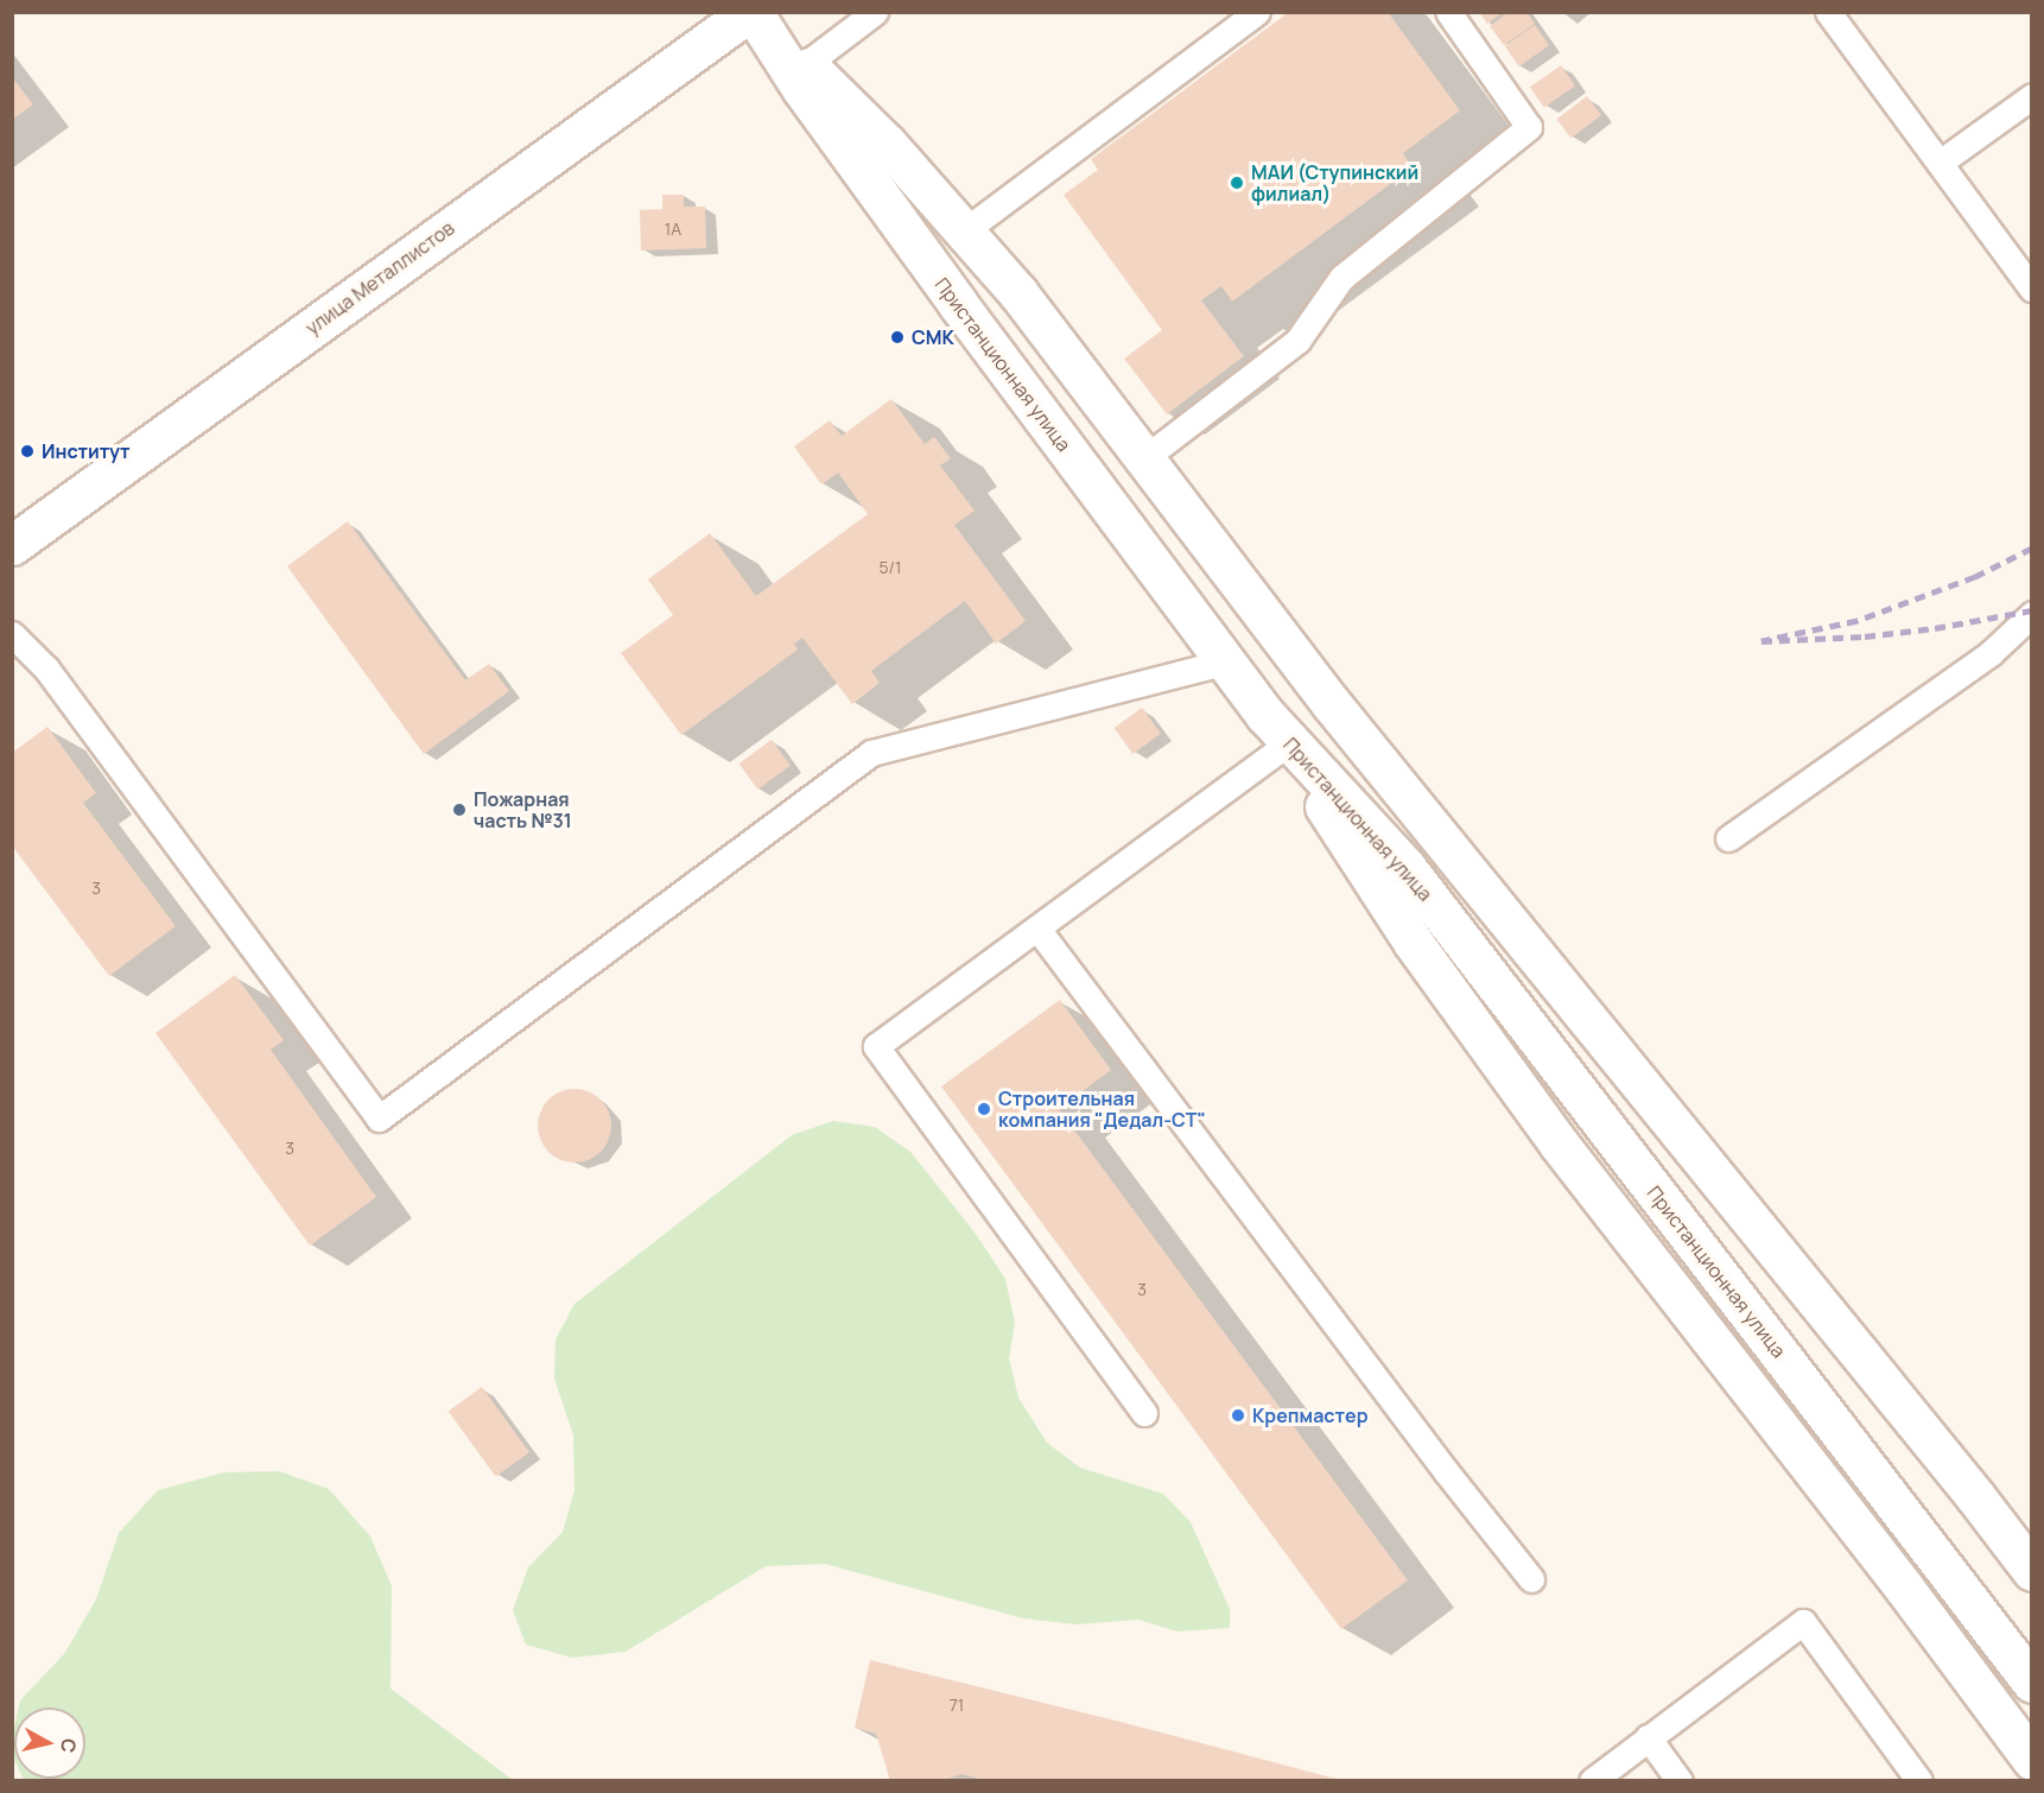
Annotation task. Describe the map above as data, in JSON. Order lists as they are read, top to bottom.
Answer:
{
  "streets": {
    "main road": ["улица Металлистов", "Пристанционная улица"]
  },
  "crossings": [
    ["улица Металлистов", "Пристанционная улица"]
  ],
  "places": [
    "МАИ (Ступинский филиал)",
    "СМК",
    "Институт",
    "Пожарная часть №31",
    "Строительная компания \"Дедал-СТ\"",
    "Крепмастер"
  ],
  "house_numbers": [
    "1А",
    "5/1",
    "3",
    "3",
    "3",
    "71"
  ],
  "north": "right"
}
